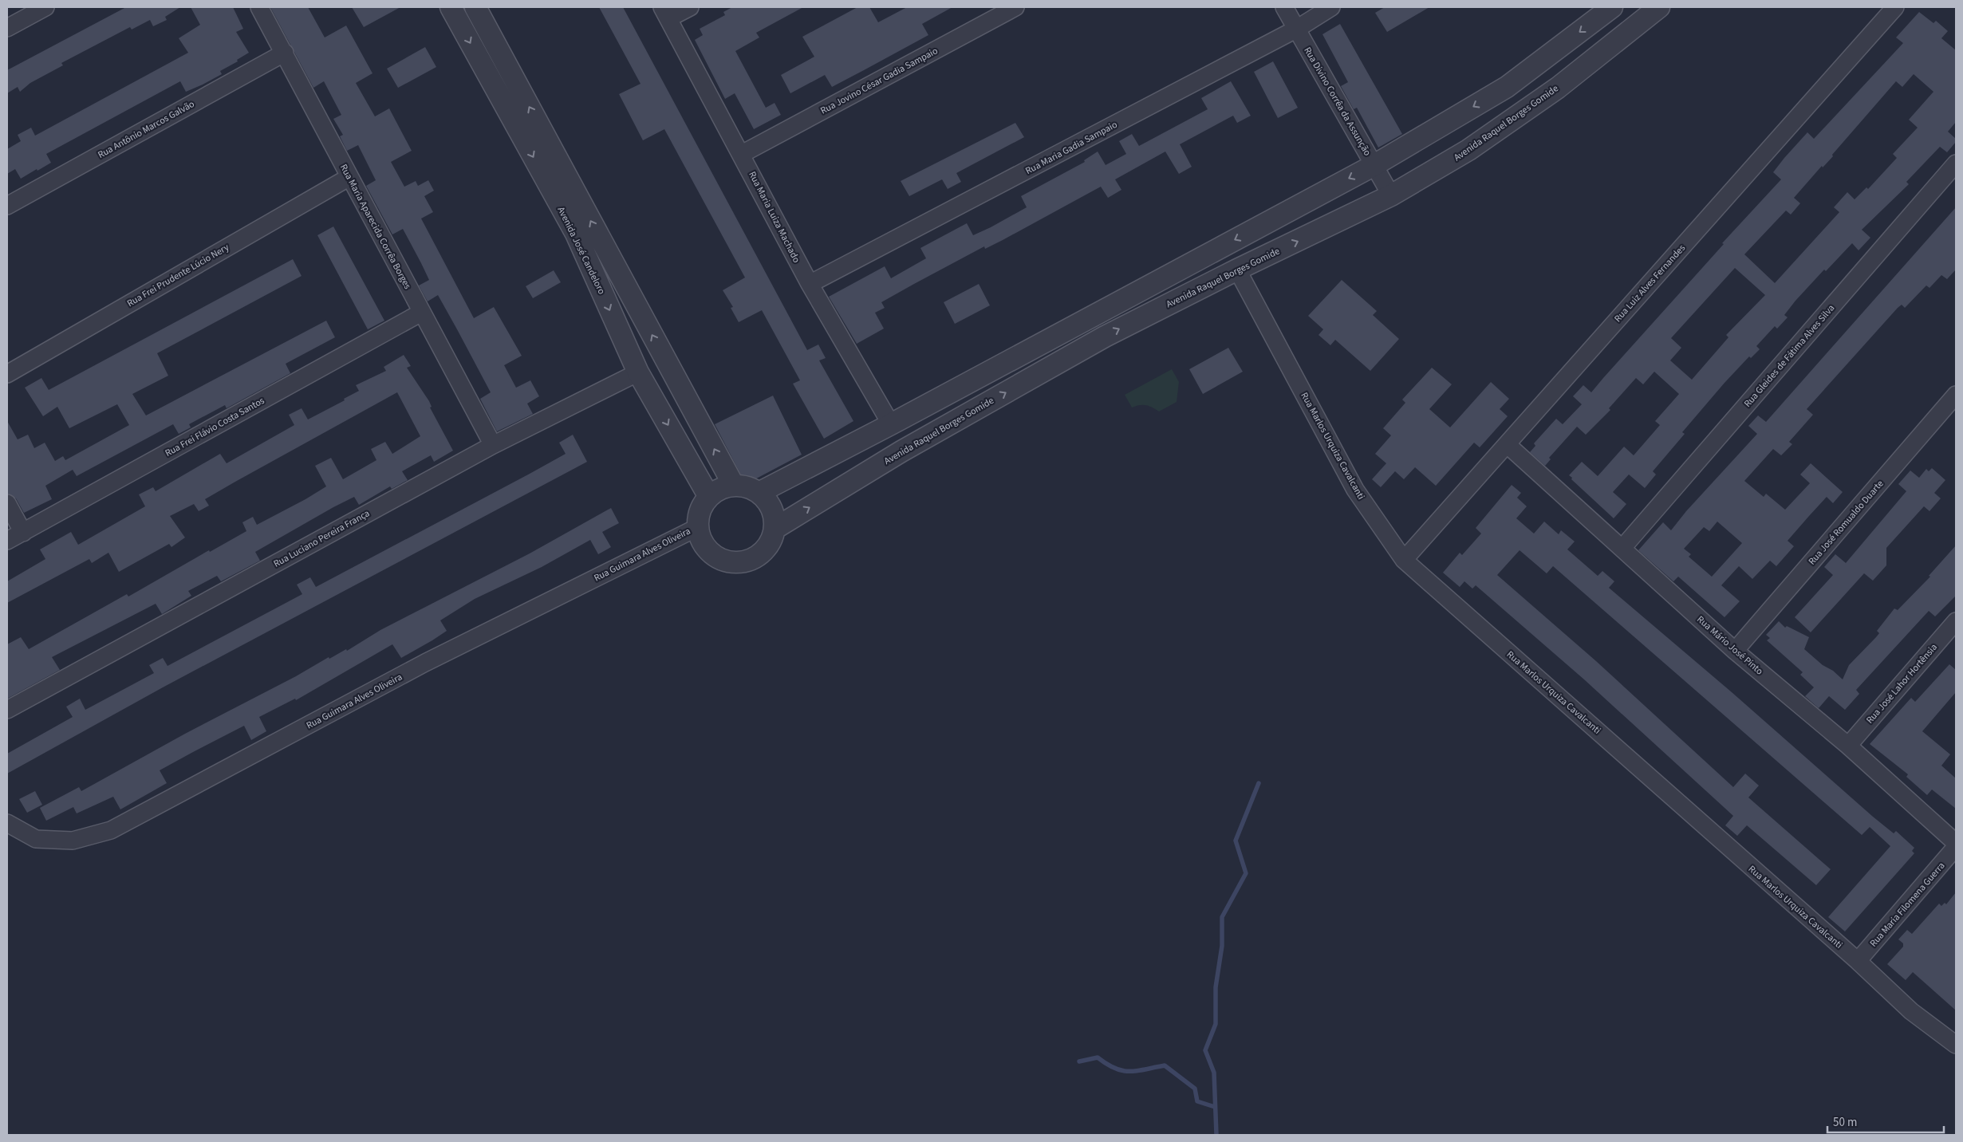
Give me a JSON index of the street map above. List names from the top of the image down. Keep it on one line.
{"streets":{"street":["Rua Jovino César Gadia Sampaio","Rua Divino Corrêa da Assunção","Avenida Raquel Borges Gomide","Rua Antônio Marcos Galvão","Rua Maria Gadia Sampaio","Rua Maria Luiza Machado","Rua Maria Aparecida Corrêa Borges","Avenida José Candeloro","Rua Frei Prudente Lúcio Nery","Rua Luiz Alves Fernandes","Rua Gleides de Fátima Alves Silva","Rua Frei Flávio Costa Santos","Rua Marlos Urquiza Cavalcanti","Rua José Romualdo Duarte","Rua Luciano Pereira França","Rua Guimara Alves Oliveira","Rua Mário José Pinto","Rua José Lahor Hortênsia","Rua Maria Filomena Guerra"]},"crossings":[["Rua Jovino César Gadia Sampaio","Rua Maria Luiza Machado"],["Rua Divino Corrêa da Assunção","Avenida Raquel Borges Gomide"],["Rua Divino Corrêa da Assunção","Rua Maria Gadia Sampaio"],["Avenida Raquel Borges Gomide","Avenida José Candeloro"],["Avenida Raquel Borges Gomide","Rua Marlos Urquiza Cavalcanti"],["Avenida Raquel Borges Gomide","Rua Guimara Alves Oliveira"],["Rua Antônio Marcos Galvão","Rua Maria Aparecida Corrêa Borges"],["Rua Maria Gadia Sampaio","Rua Maria Luiza Machado"],["Rua Maria Aparecida Corrêa Borges","Rua Frei Prudente Lúcio Nery"],["Rua Maria Aparecida Corrêa Borges","Rua Frei Flávio Costa Santos"],["Rua Maria Aparecida Corrêa Borges","Rua Luciano Pereira França"],["Avenida José Candeloro","Rua Luciano Pereira França"],["Avenida José Candeloro","Rua Guimara Alves Oliveira"],["Rua Luiz Alves Fernandes","Rua Marlos Urquiza Cavalcanti"],["Rua Luiz Alves Fernandes","Rua Mário José Pinto"],["Rua Gleides de Fátima Alves Silva","Rua Mário José Pinto"],["Rua Marlos Urquiza Cavalcanti","Rua Maria Filomena Guerra"],["Rua José Romualdo Duarte","Rua Mário José Pinto"],["Rua Mário José Pinto","Rua José Lahor Hortênsia"]],"scale_bar":"50 m"}
